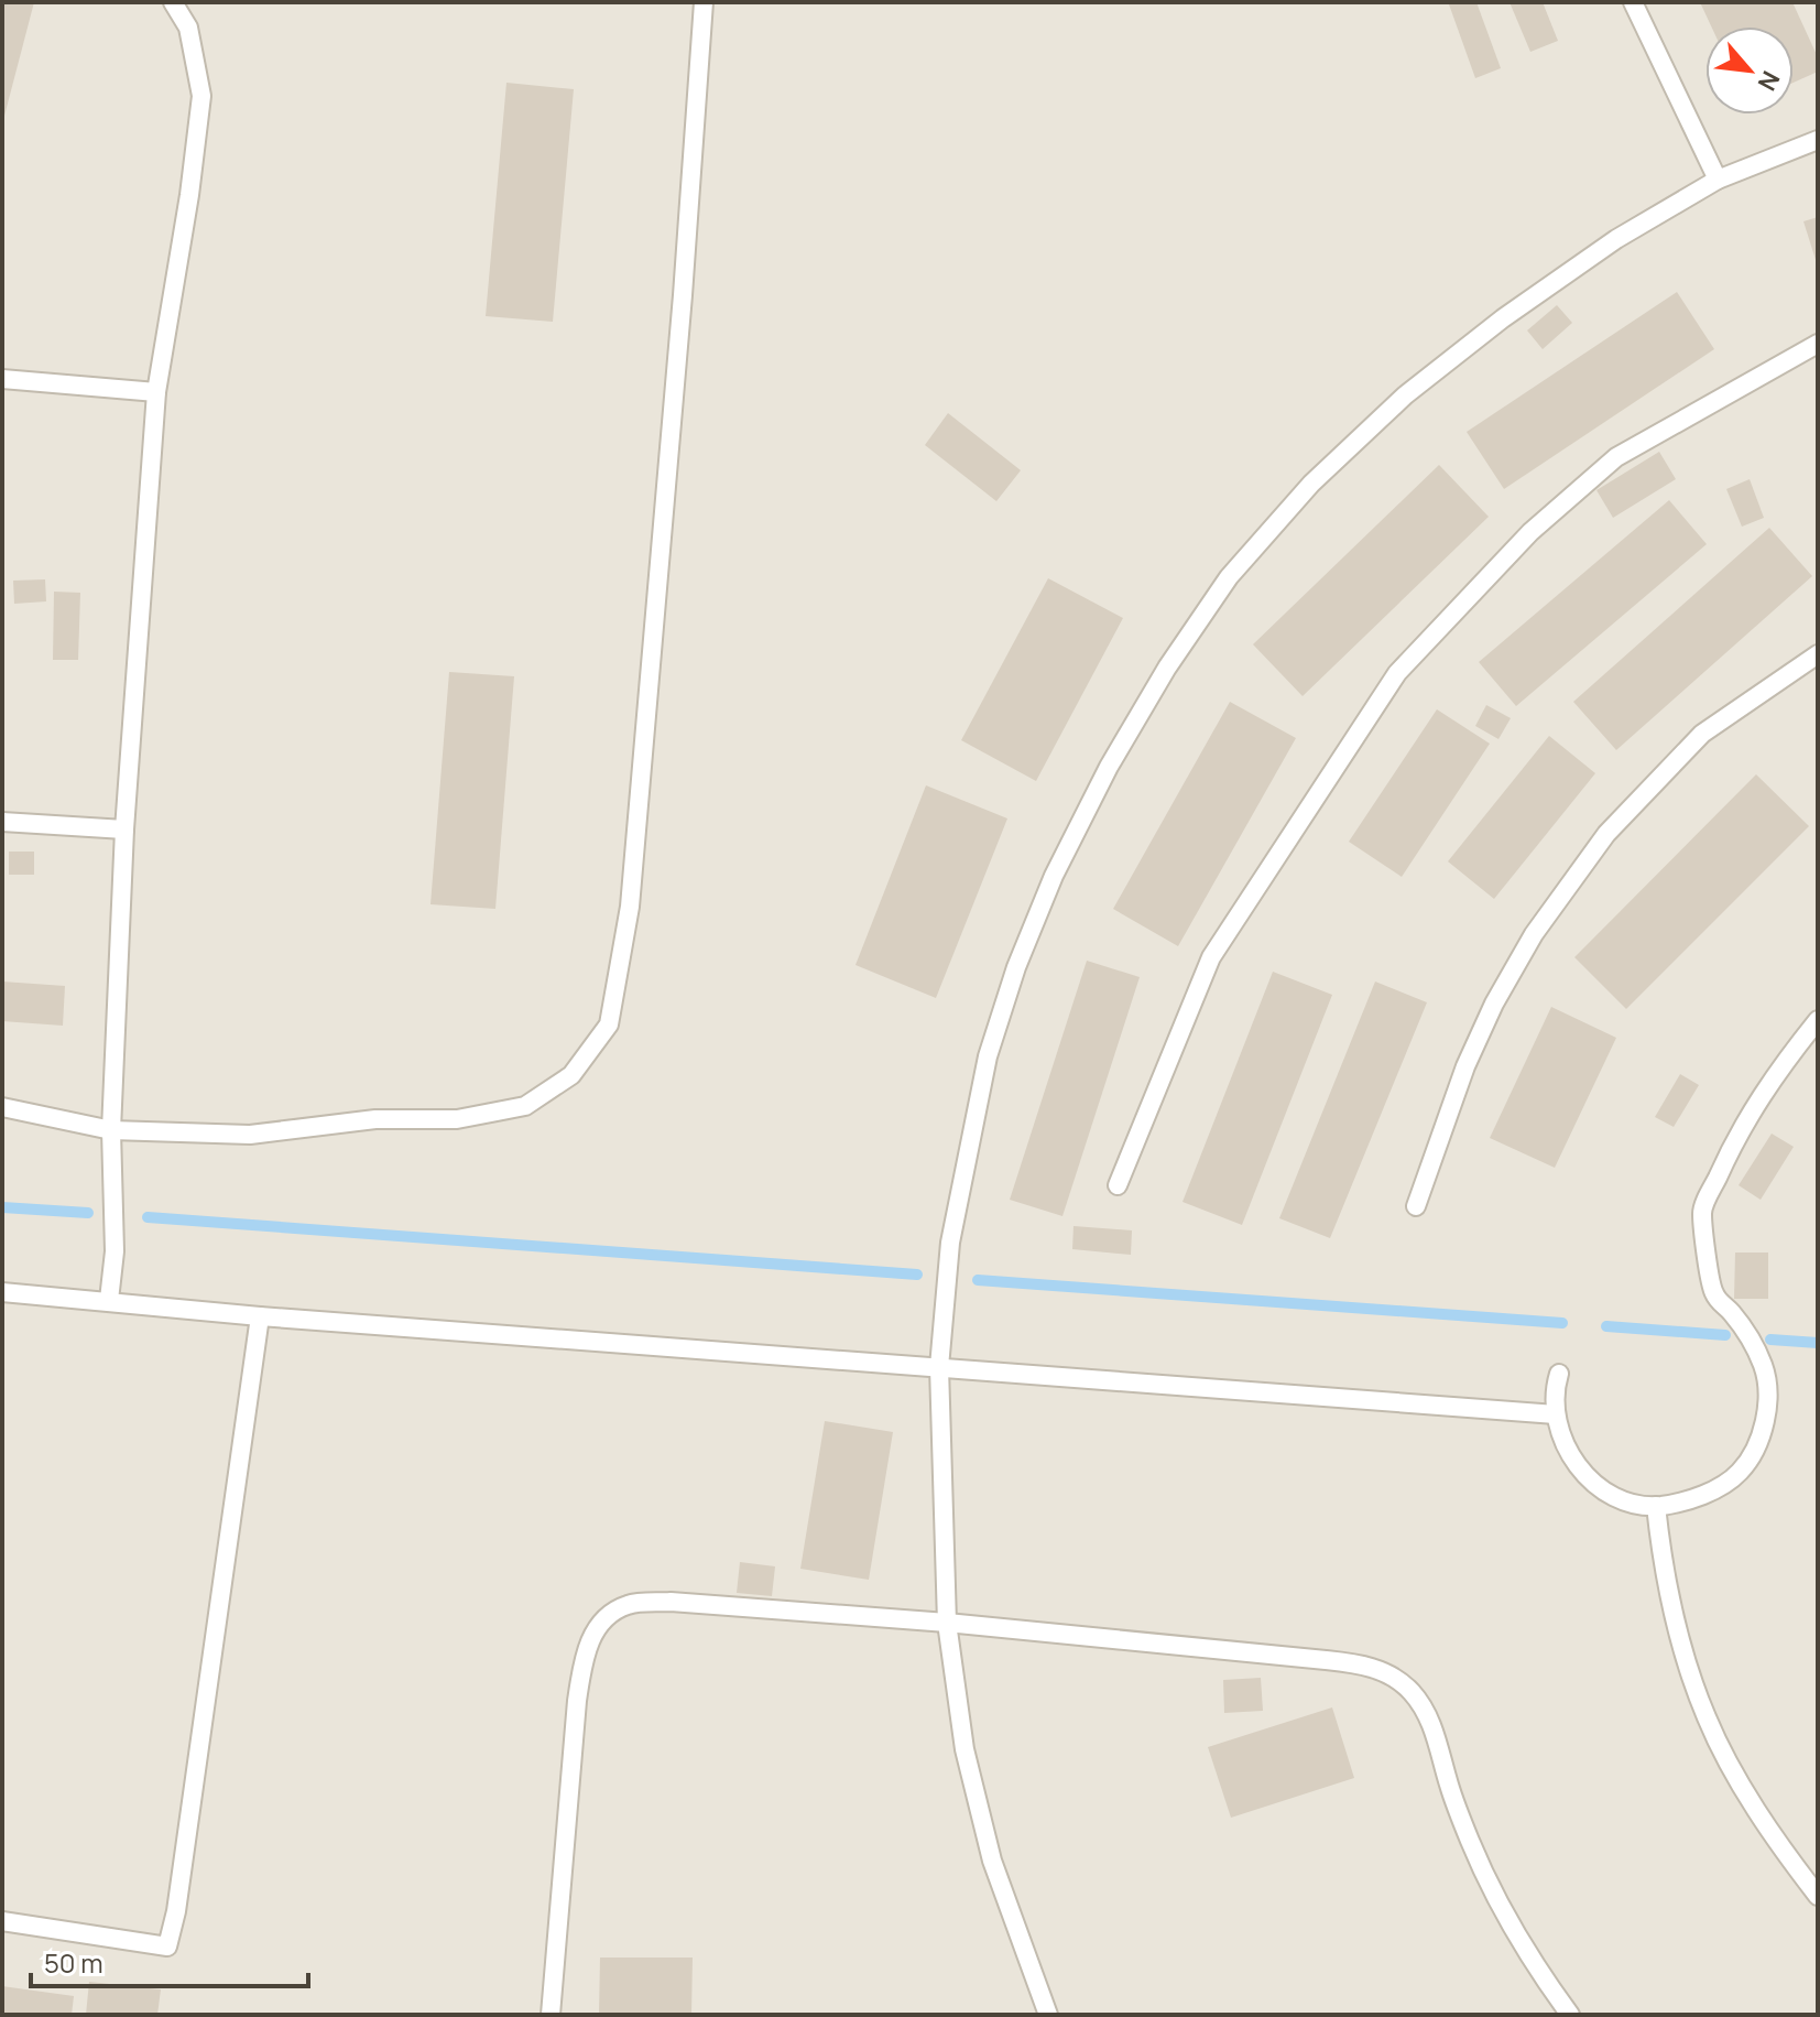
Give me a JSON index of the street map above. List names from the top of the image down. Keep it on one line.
{"scale_bar":"50 m","north":"bottom right"}
